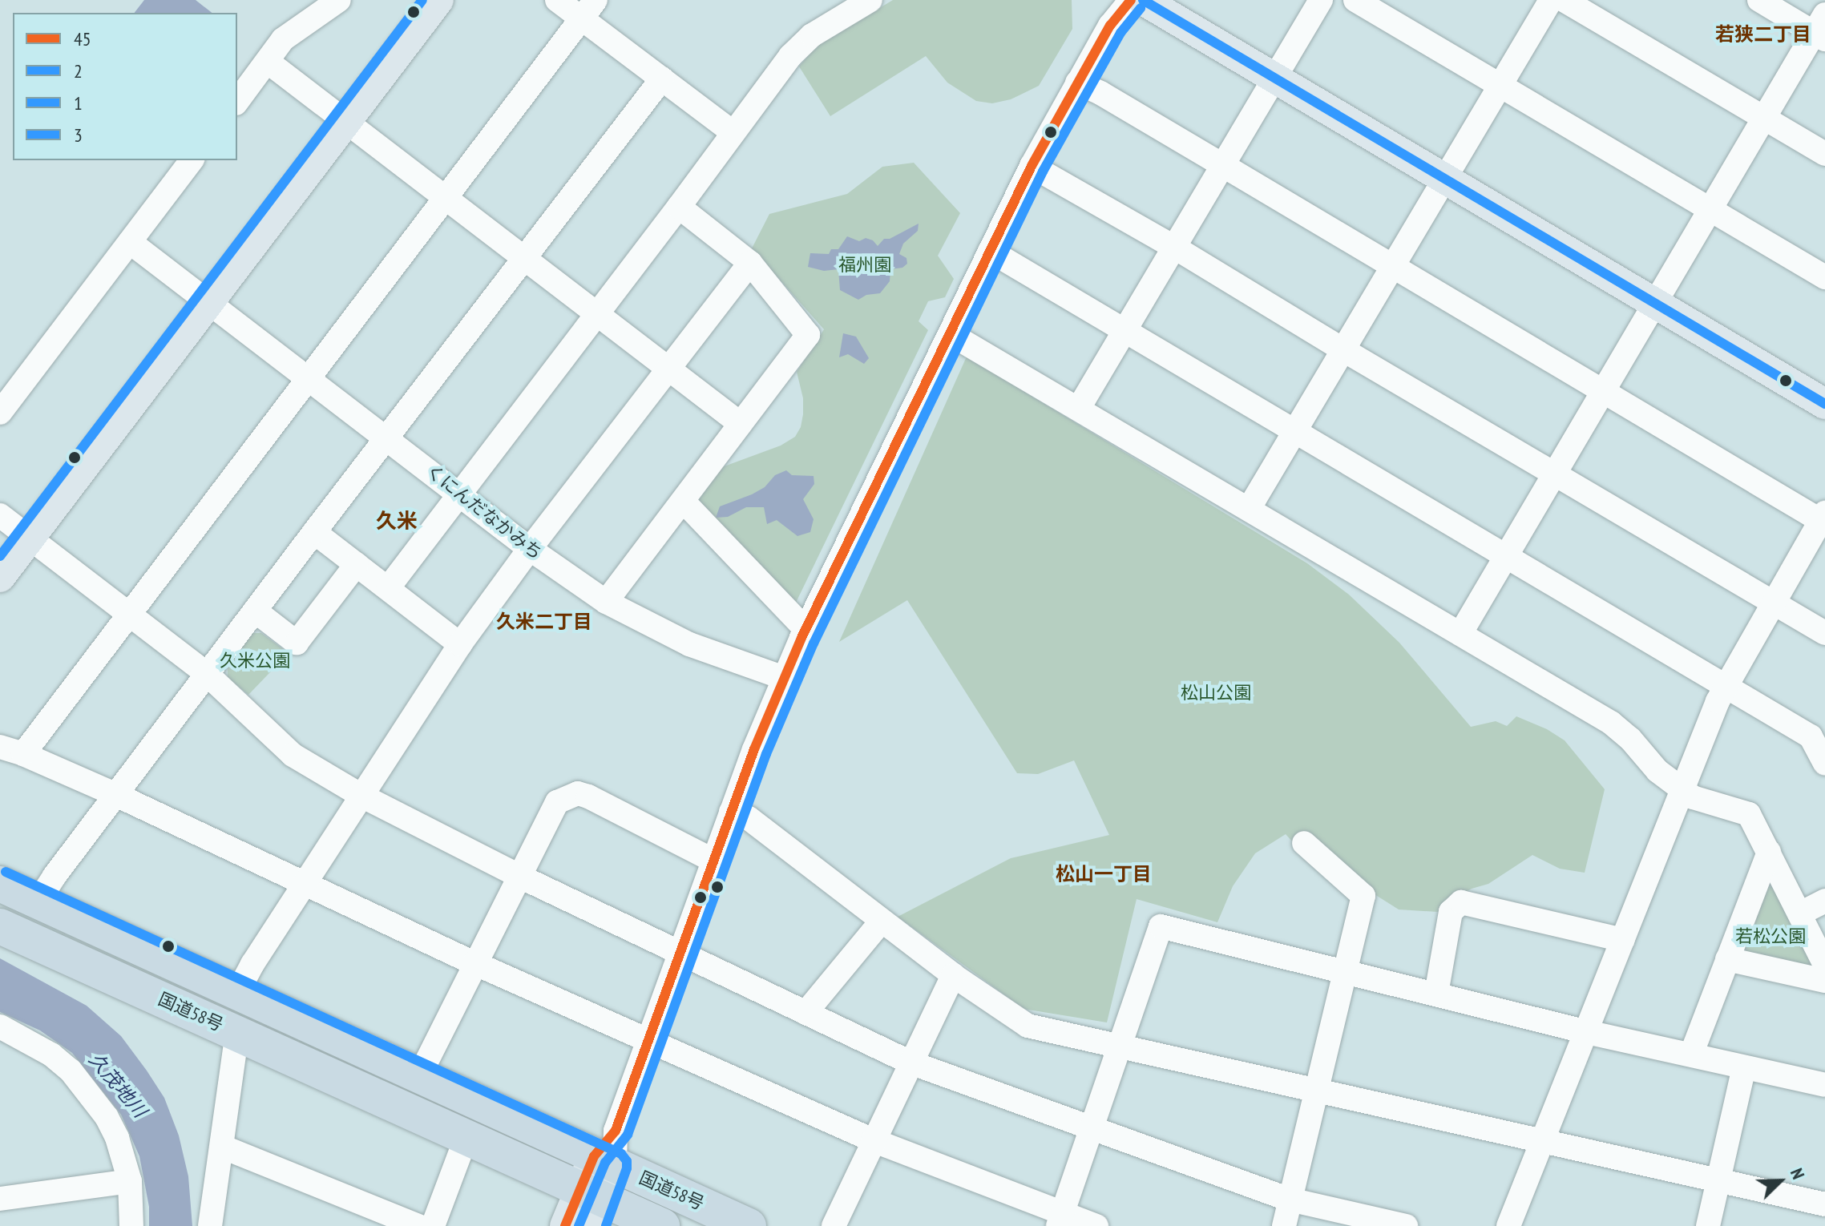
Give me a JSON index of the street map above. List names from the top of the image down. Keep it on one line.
{"streets":{"highway":["国道58号"],"street":["くにんだなかみち"]},"districts":["若狭二丁目","久米","久米二丁目","松山一丁目"],"water":["久茂地川"],"parks":["福州園","久米公園","松山公園","若松公園"],"lines":["transit line 45","transit line 1","transit line 3","transit line 2"],"legend":["45","2","1","3"],"north":"top right"}
